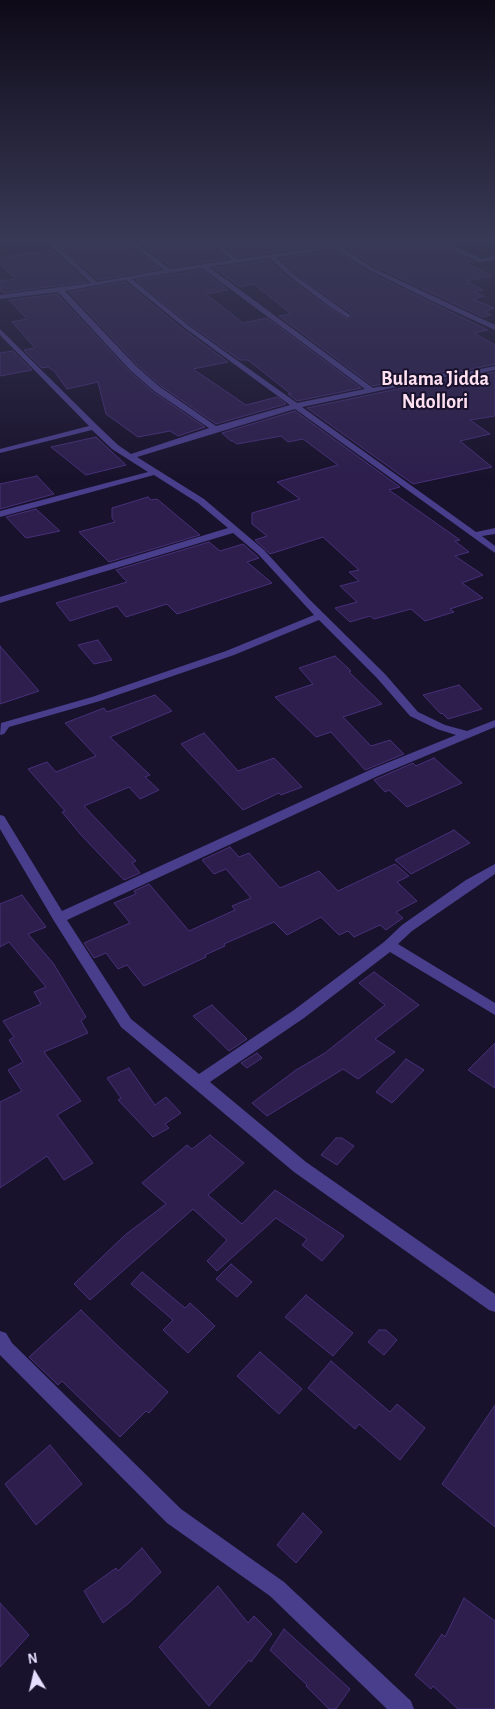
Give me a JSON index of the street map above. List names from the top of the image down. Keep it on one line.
{"districts":["Bulama Jidda Ndollori"],"north":"top"}
